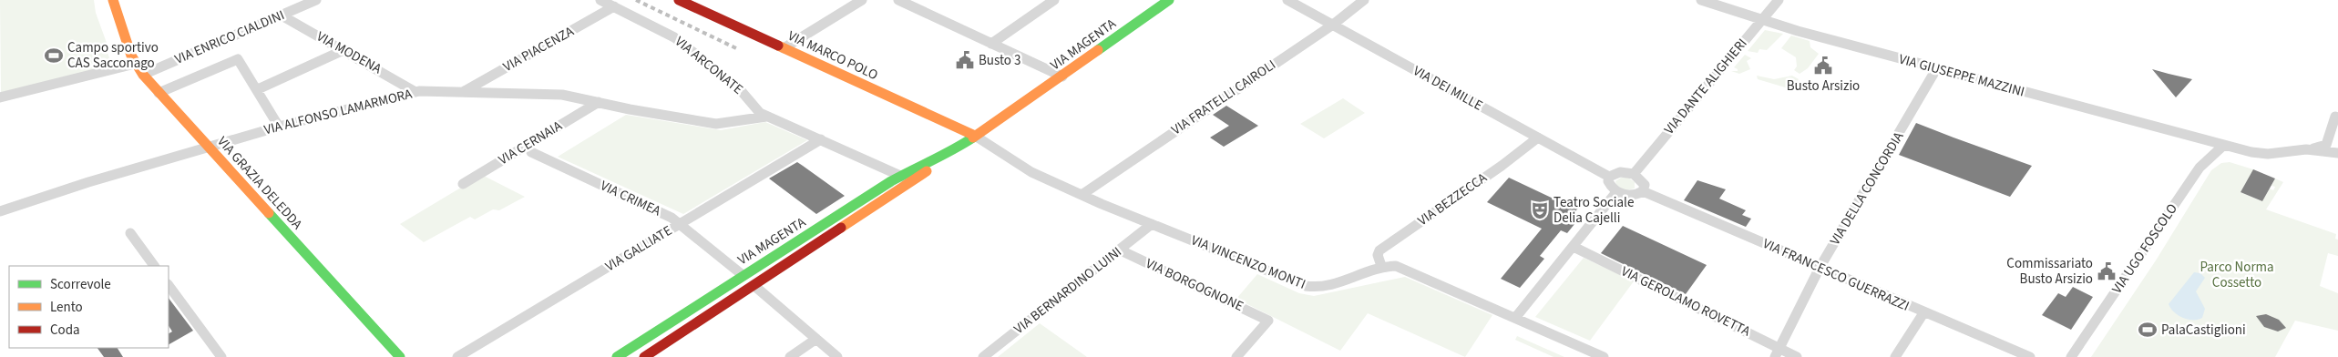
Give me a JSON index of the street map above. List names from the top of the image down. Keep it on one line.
{"streets":{"street":["VIA ENRICO CIALDINI","VIA MAGENTA","VIA PIACENZA","VIA MODENA","VIA MARCO POLO","VIA ARCONATE","VIA GIUSEPPE MAZZINI","VIA DANTE ALIGHIERI","VIA DEI MILLE","VIA FRATELLI CAIROLI","VIA ALFONSO LAMARMORA","VIA CERNAIA","VIA GRAZIA DELEDDA","VIA DELLA CONCORDIA","VIA CRIMEA","VIA BEZZECCA","VIA GALLIATE","VIA UGO FOSCOLO","VIA VINCENZO MONTI","VIA FRANCESCO GUERRAZZI","VIA BORGOGNONE","VIA BERNARDINO LUINI","VIA GEROLAMO ROVETTA"]},"crossings":[["VIA ENRICO CIALDINI","VIA MODENA"],["VIA ENRICO CIALDINI","VIA GRAZIA DELEDDA"],["VIA MAGENTA","VIA MARCO POLO"],["VIA MAGENTA","VIA ARCONATE"],["VIA MAGENTA","VIA CRIMEA"],["VIA MAGENTA","VIA VINCENZO MONTI"],["VIA PIACENZA","VIA ARCONATE"],["VIA PIACENZA","VIA ALFONSO LAMARMORA"],["VIA MODENA","VIA ALFONSO LAMARMORA"],["VIA MARCO POLO","VIA VINCENZO MONTI"],["VIA ARCONATE","VIA ALFONSO LAMARMORA"],["VIA ARCONATE","VIA GALLIATE"],["VIA GIUSEPPE MAZZINI","VIA DANTE ALIGHIERI"],["VIA GIUSEPPE MAZZINI","VIA DELLA CONCORDIA"],["VIA GIUSEPPE MAZZINI","VIA UGO FOSCOLO"],["VIA DANTE ALIGHIERI","VIA DEI MILLE"],["VIA DANTE ALIGHIERI","VIA FRANCESCO GUERRAZZI"],["VIA DEI MILLE","VIA FRATELLI CAIROLI"],["VIA DEI MILLE","VIA BEZZECCA"],["VIA DEI MILLE","VIA FRANCESCO GUERRAZZI"],["VIA FRATELLI CAIROLI","VIA VINCENZO MONTI"],["VIA ALFONSO LAMARMORA","VIA CERNAIA"],["VIA ALFONSO LAMARMORA","VIA GRAZIA DELEDDA"],["VIA DELLA CONCORDIA","VIA FRANCESCO GUERRAZZI"],["VIA DELLA CONCORDIA","VIA GEROLAMO ROVETTA"],["VIA CRIMEA","VIA GALLIATE"],["VIA BEZZECCA","VIA VINCENZO MONTI"],["VIA VINCENZO MONTI","VIA BERNARDINO LUINI"],["VIA BORGOGNONE","VIA BERNARDINO LUINI"]],"parks":["Parco Norma Cossetto"],"places":{"sports":["Campo sportivo CAS Sacconago","PalaCastiglioni"],"public building":["Busto 3","Busto Arsizio","Commissariato Busto Arsizio"],"theatre":["Teatro Sociale Delia Cajelli"]},"legend":["Scorrevole","Lento","Coda"]}
